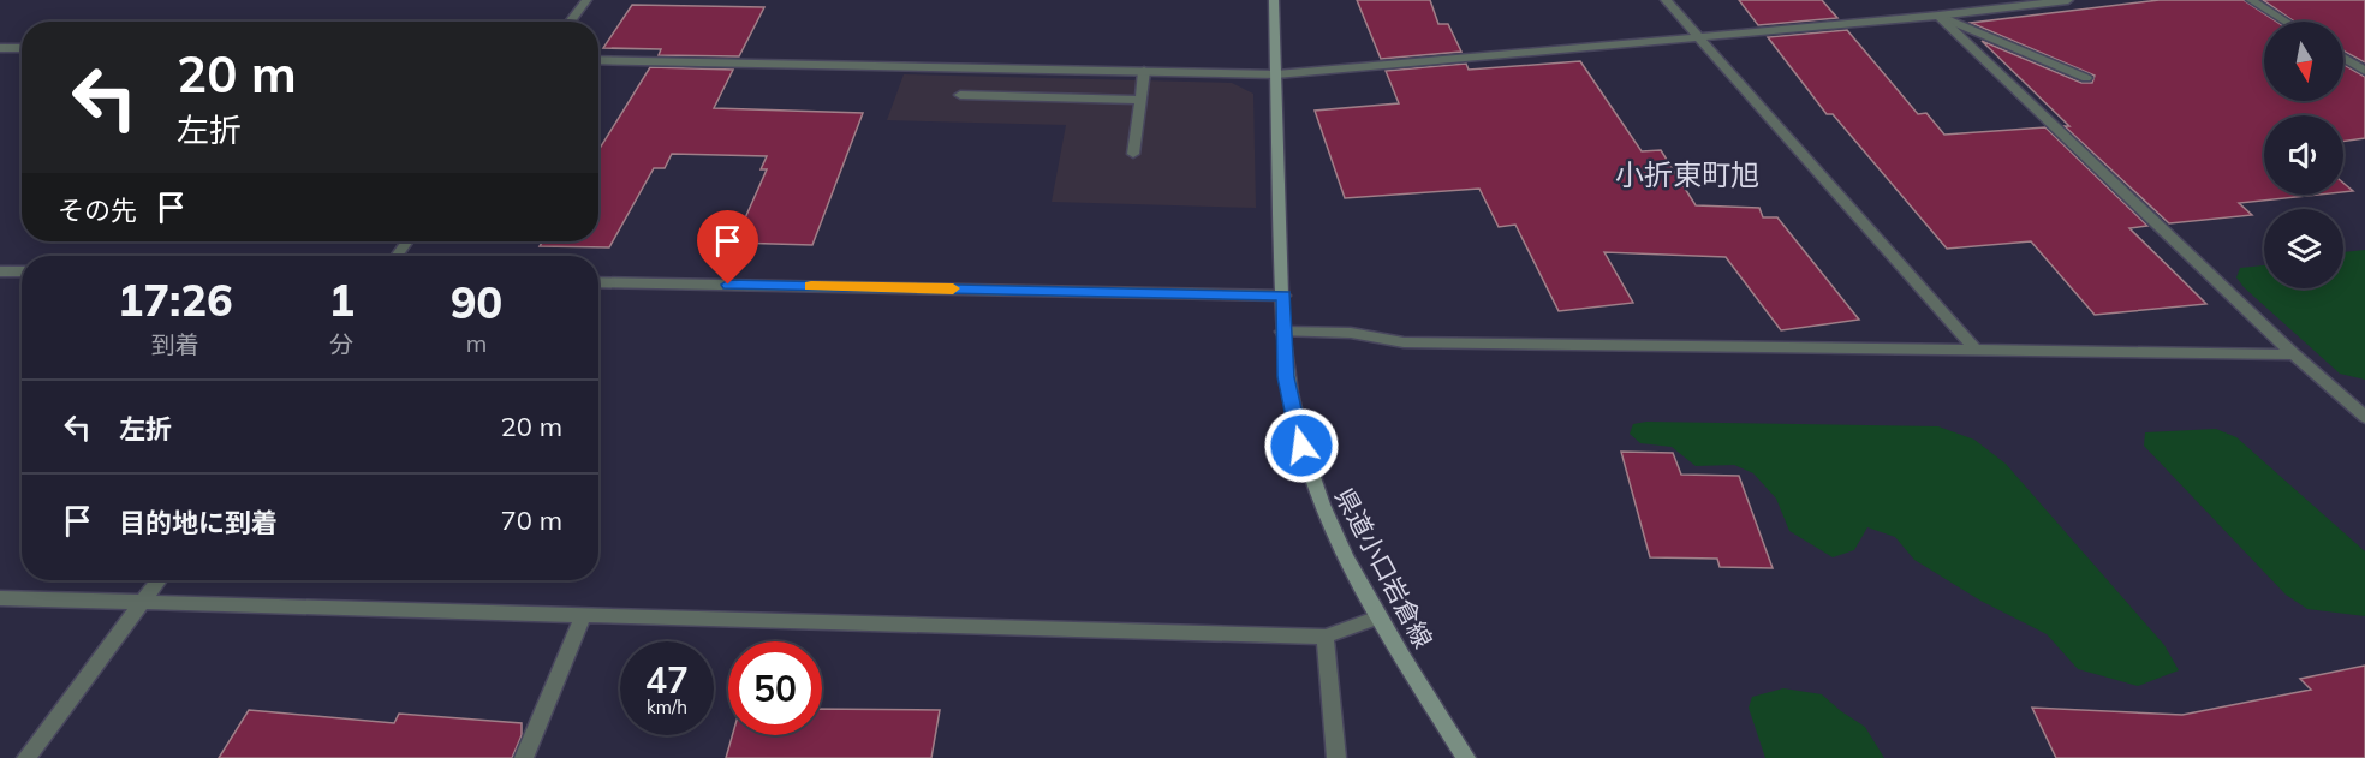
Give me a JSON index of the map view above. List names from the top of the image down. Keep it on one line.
{"streets":{"main road":["県道小口岩倉線"]},"districts":["小折東町旭"],"north":"bottom","page":{"turn":["20 m","左折"],"then":"その先","eta":["17:26","到着","1","分","90","m"],"list":[{"name":"左折","value":"20 m"},{"name":"目的地に到着","value":"70 m"}],"speed":"47 km/h","limit":"50"}}
